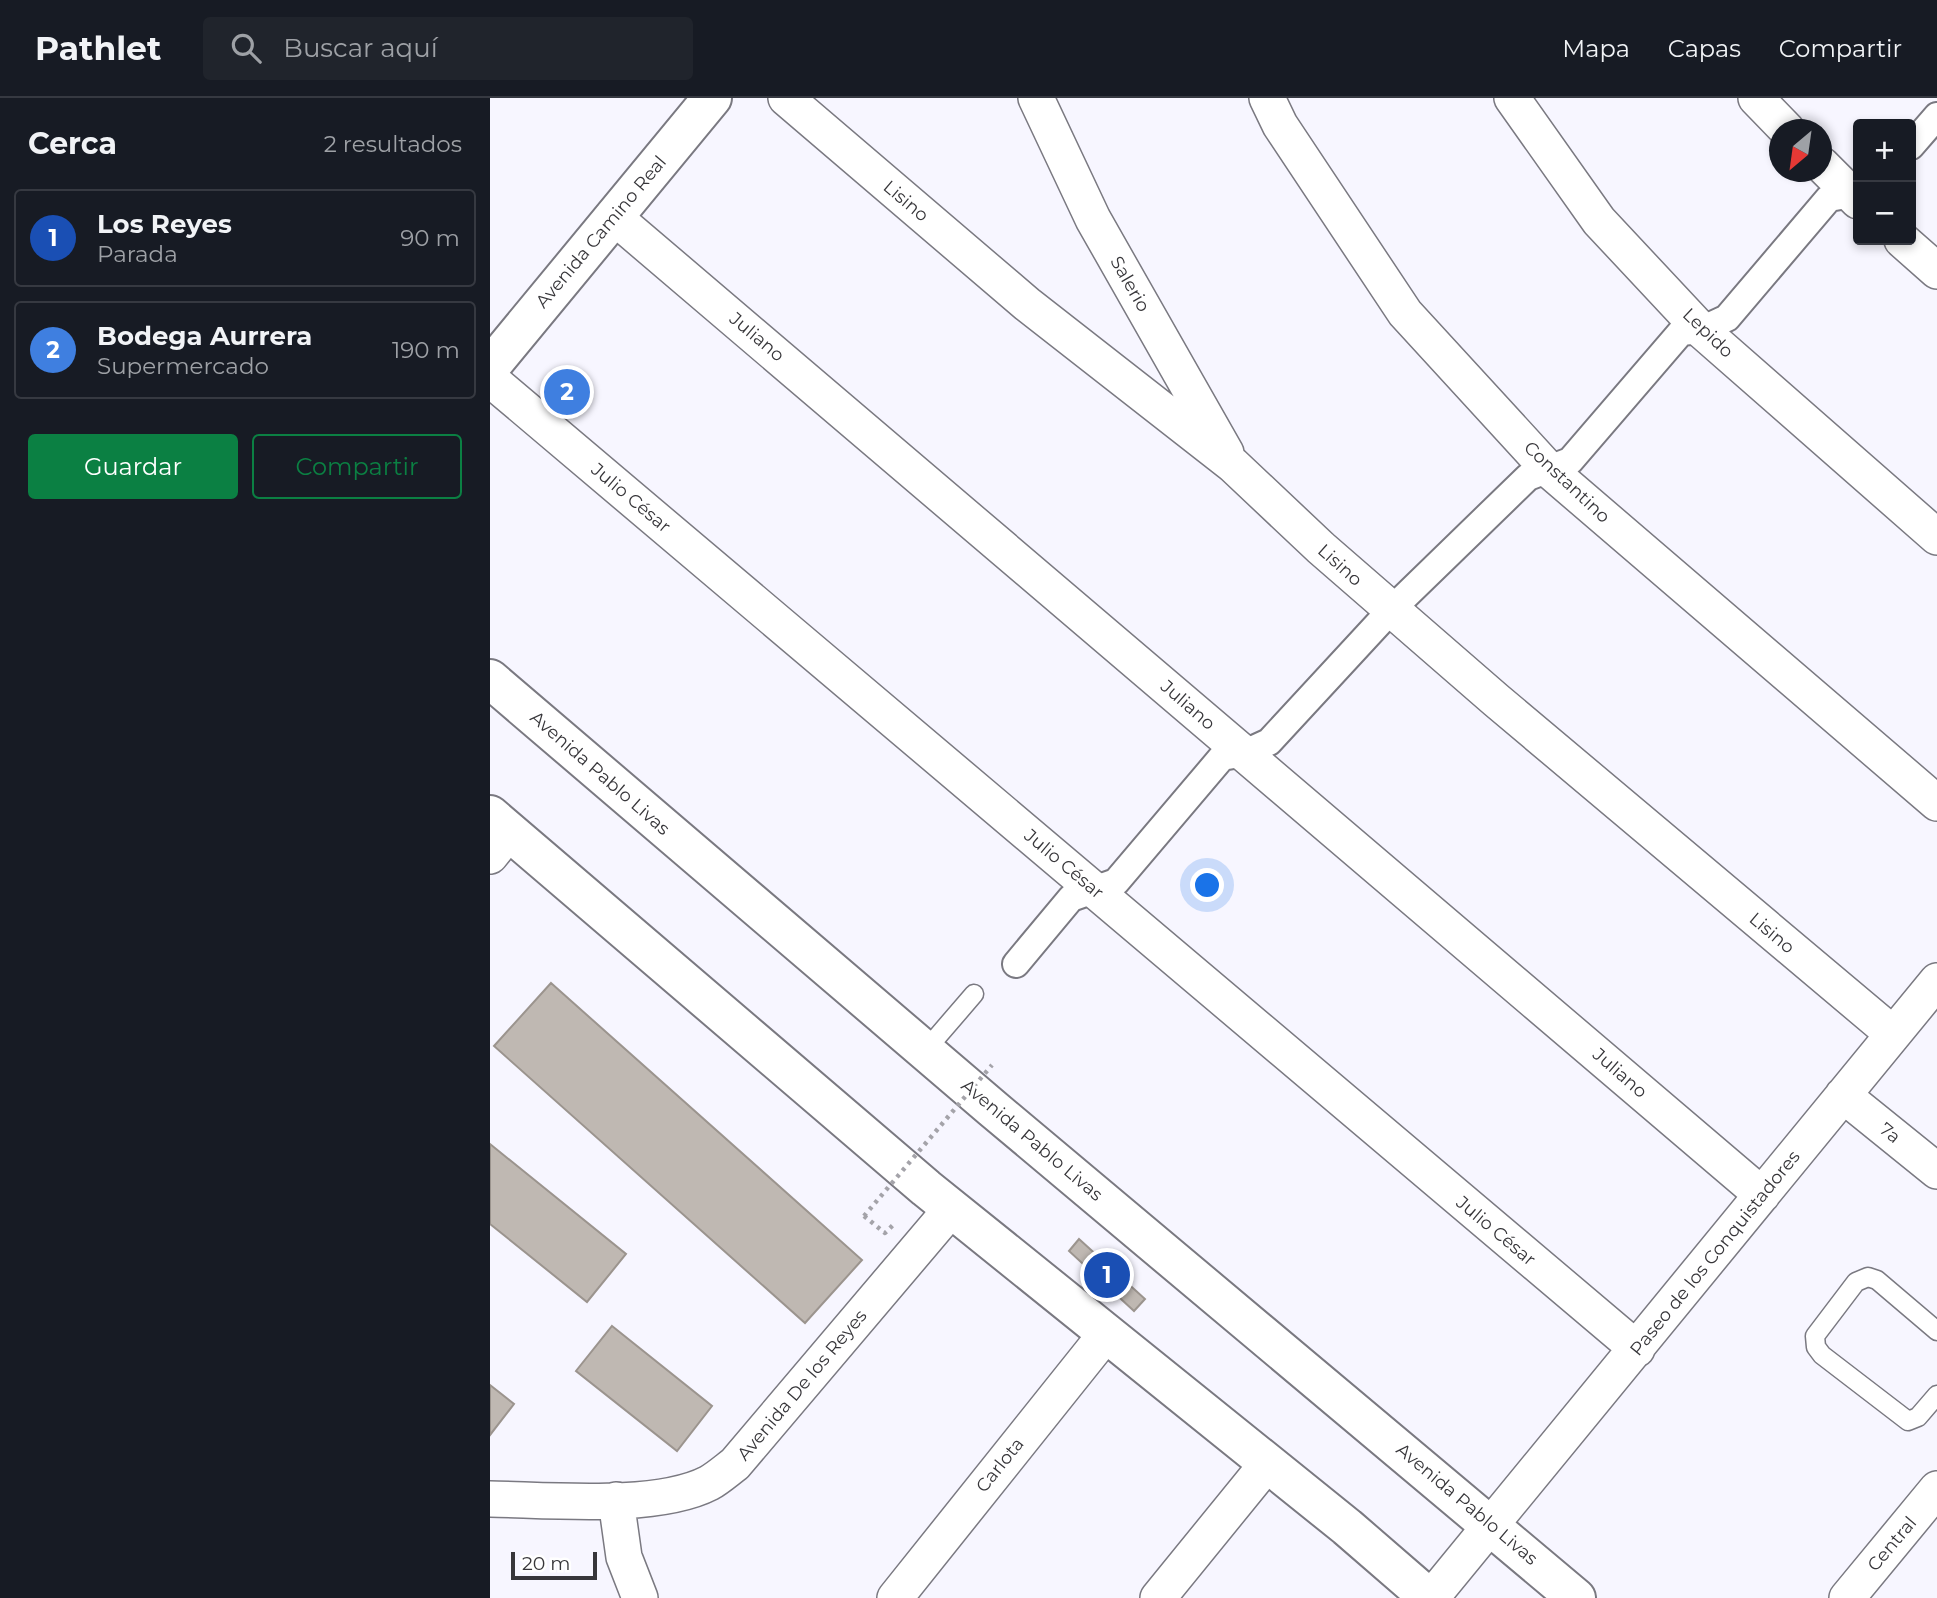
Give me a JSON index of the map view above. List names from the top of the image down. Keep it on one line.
{"streets":{"main road":["Avenida Camino Real","Avenida Pablo Livas"],"street":["Lisino","Salerio","Lepido","Juliano","Constantino","Julio César","7a","Paseo de los Conquistadores","Avenida De los Reyes","Carlota","Central"]},"crossings":[["Lisino","Salerio"],["Lisino","Paseo de los Conquistadores"],["Avenida Camino Real","Juliano"],["Juliano","Paseo de los Conquistadores"],["Julio César","Paseo de los Conquistadores"],["Avenida Pablo Livas","Paseo de los Conquistadores"],["7a","Paseo de los Conquistadores"]],"scale_bar":"20 m","north":"bottom left","page":{"header":"Pathlet","search":"Buscar aquí","nav":["Mapa","Capas","Compartir"],"heading":["Cerca","2 resultados"],"map_buttons":["+","−"],"list":[{"mark":"1","name":"Los Reyes","note":"Parada","value":"90 m"},{"mark":"2","name":"Bodega Aurrera","note":"Supermercado","value":"190 m"}],"pins":["2","1"],"buttons":["Guardar","Compartir"],"scale":"20 m"}}
